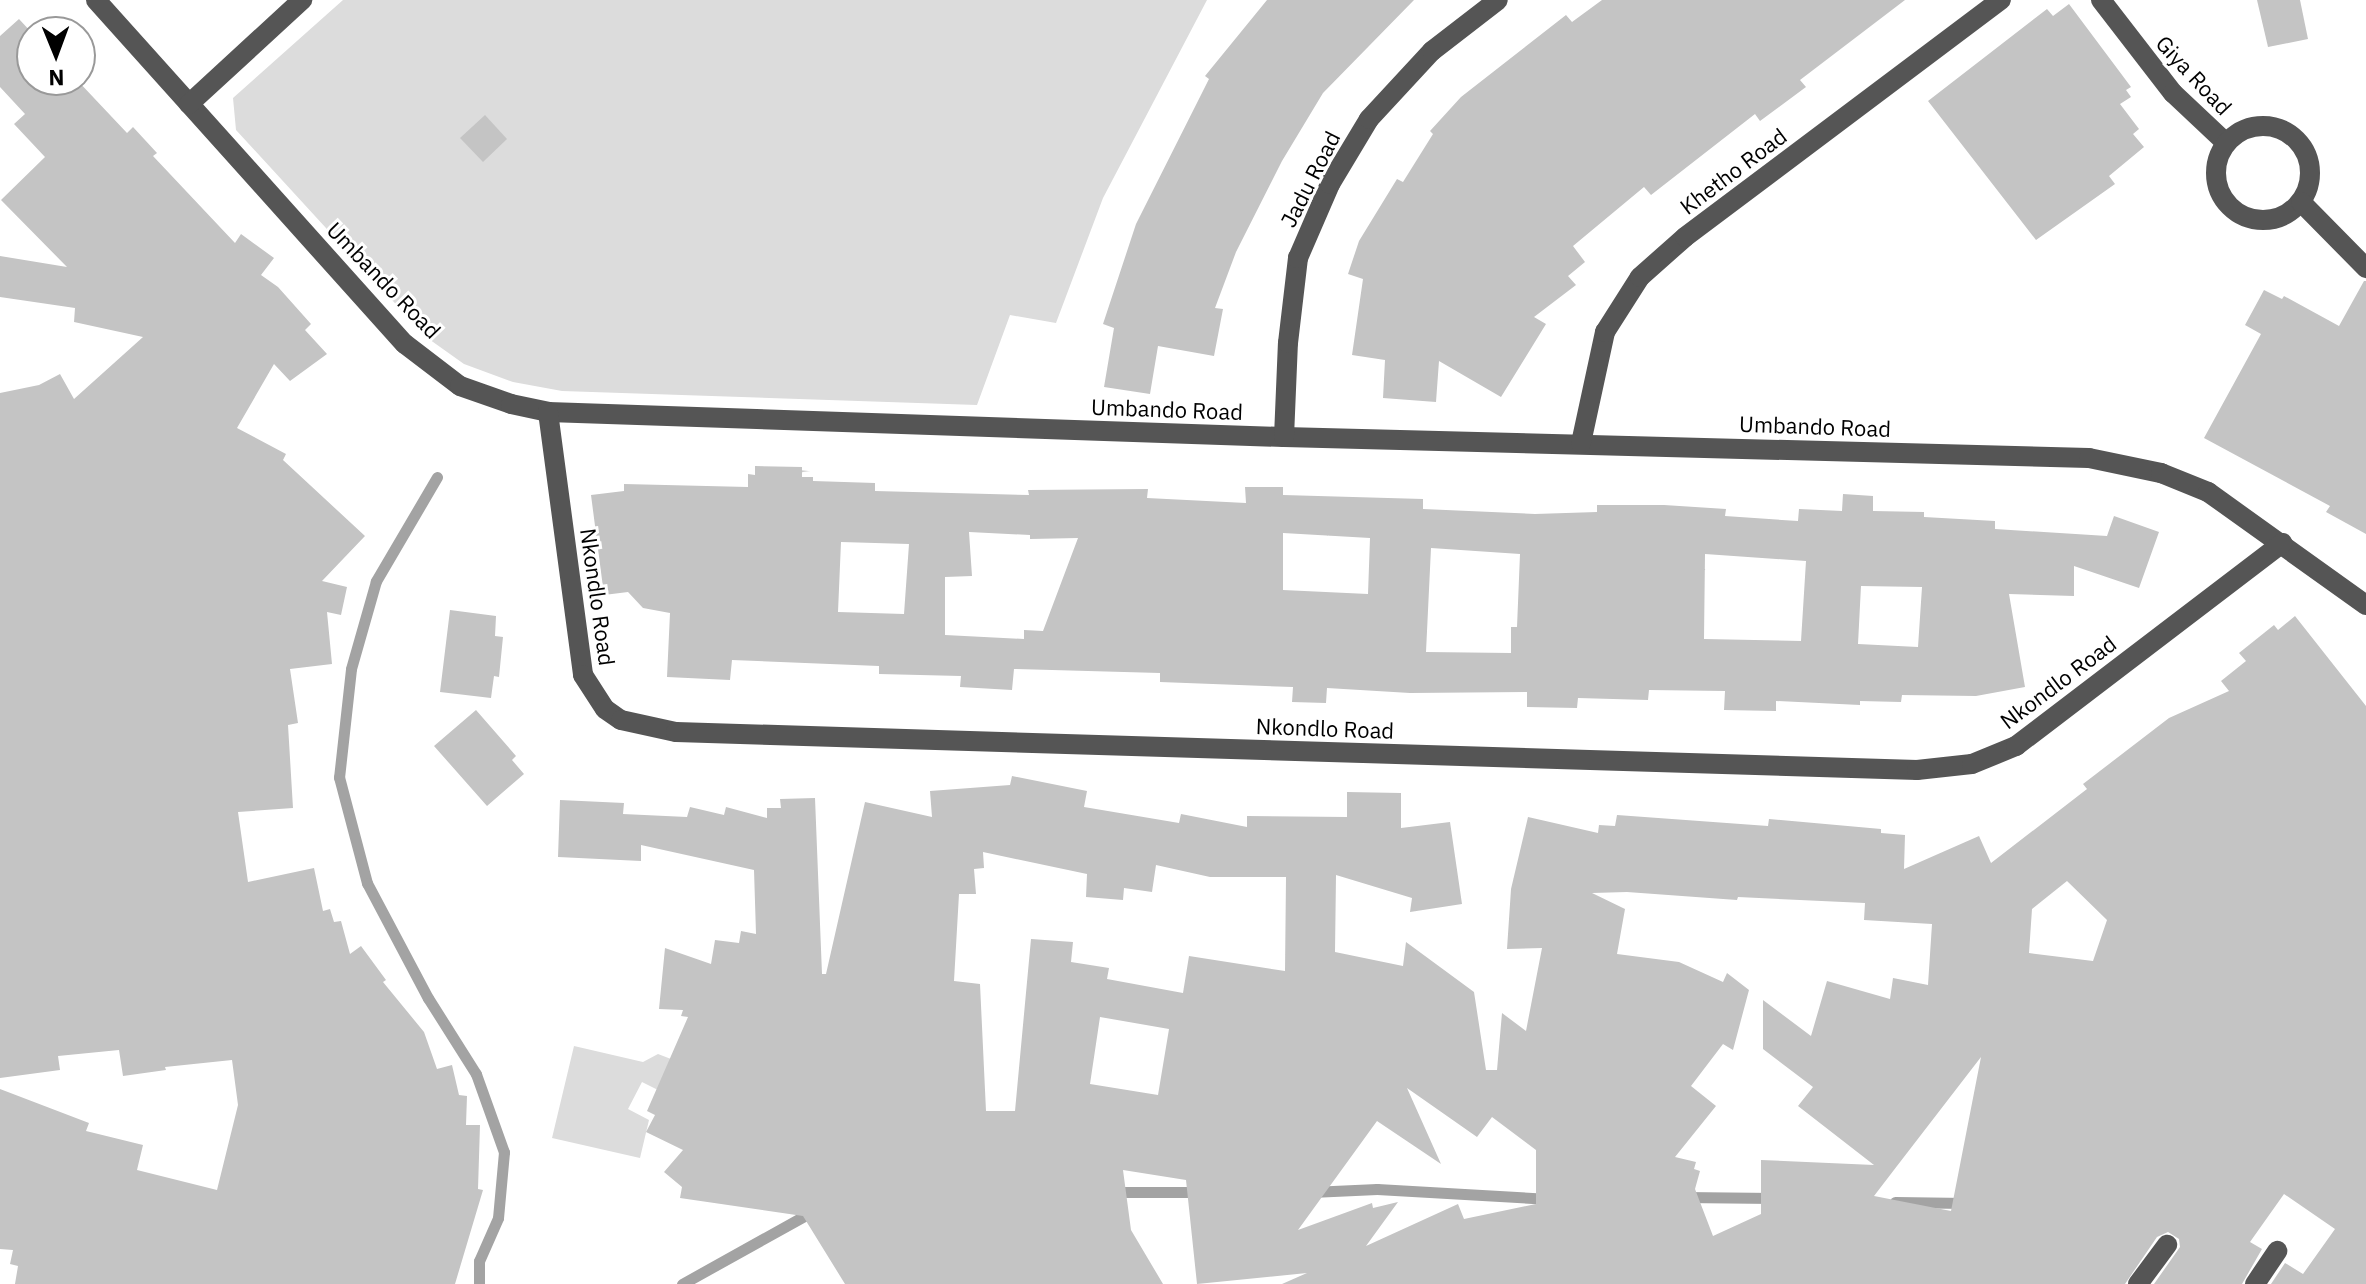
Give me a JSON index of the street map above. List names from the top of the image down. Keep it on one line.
{"streets":{"street":["Giya Road","Khetho Road","Jadu Road","Umbando Road","Nkondlo Road"]},"crossings":[["Khetho Road","Umbando Road"],["Jadu Road","Umbando Road"],["Umbando Road","Nkondlo Road"]],"north":"bottom"}
